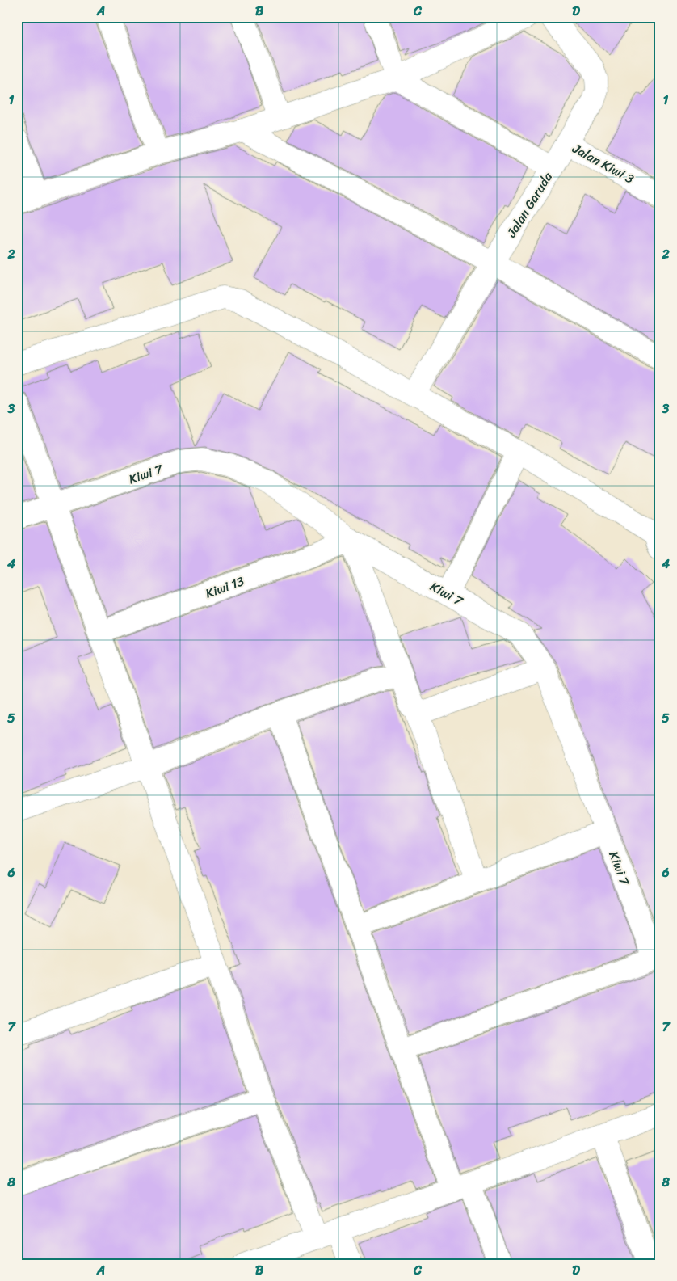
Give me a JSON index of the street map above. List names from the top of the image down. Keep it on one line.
{"streets":{"street":["Jalan Kiwi 3","Jalan Garuda","Kiwi 7","Kiwi 13"]},"crossings":[["Jalan Kiwi 3","Jalan Garuda"],["Kiwi 7","Kiwi 13"]],"grid":{"columns":["A","B","C","D"],"rows":["1","2","3","4","5","6","7","8"]}}
